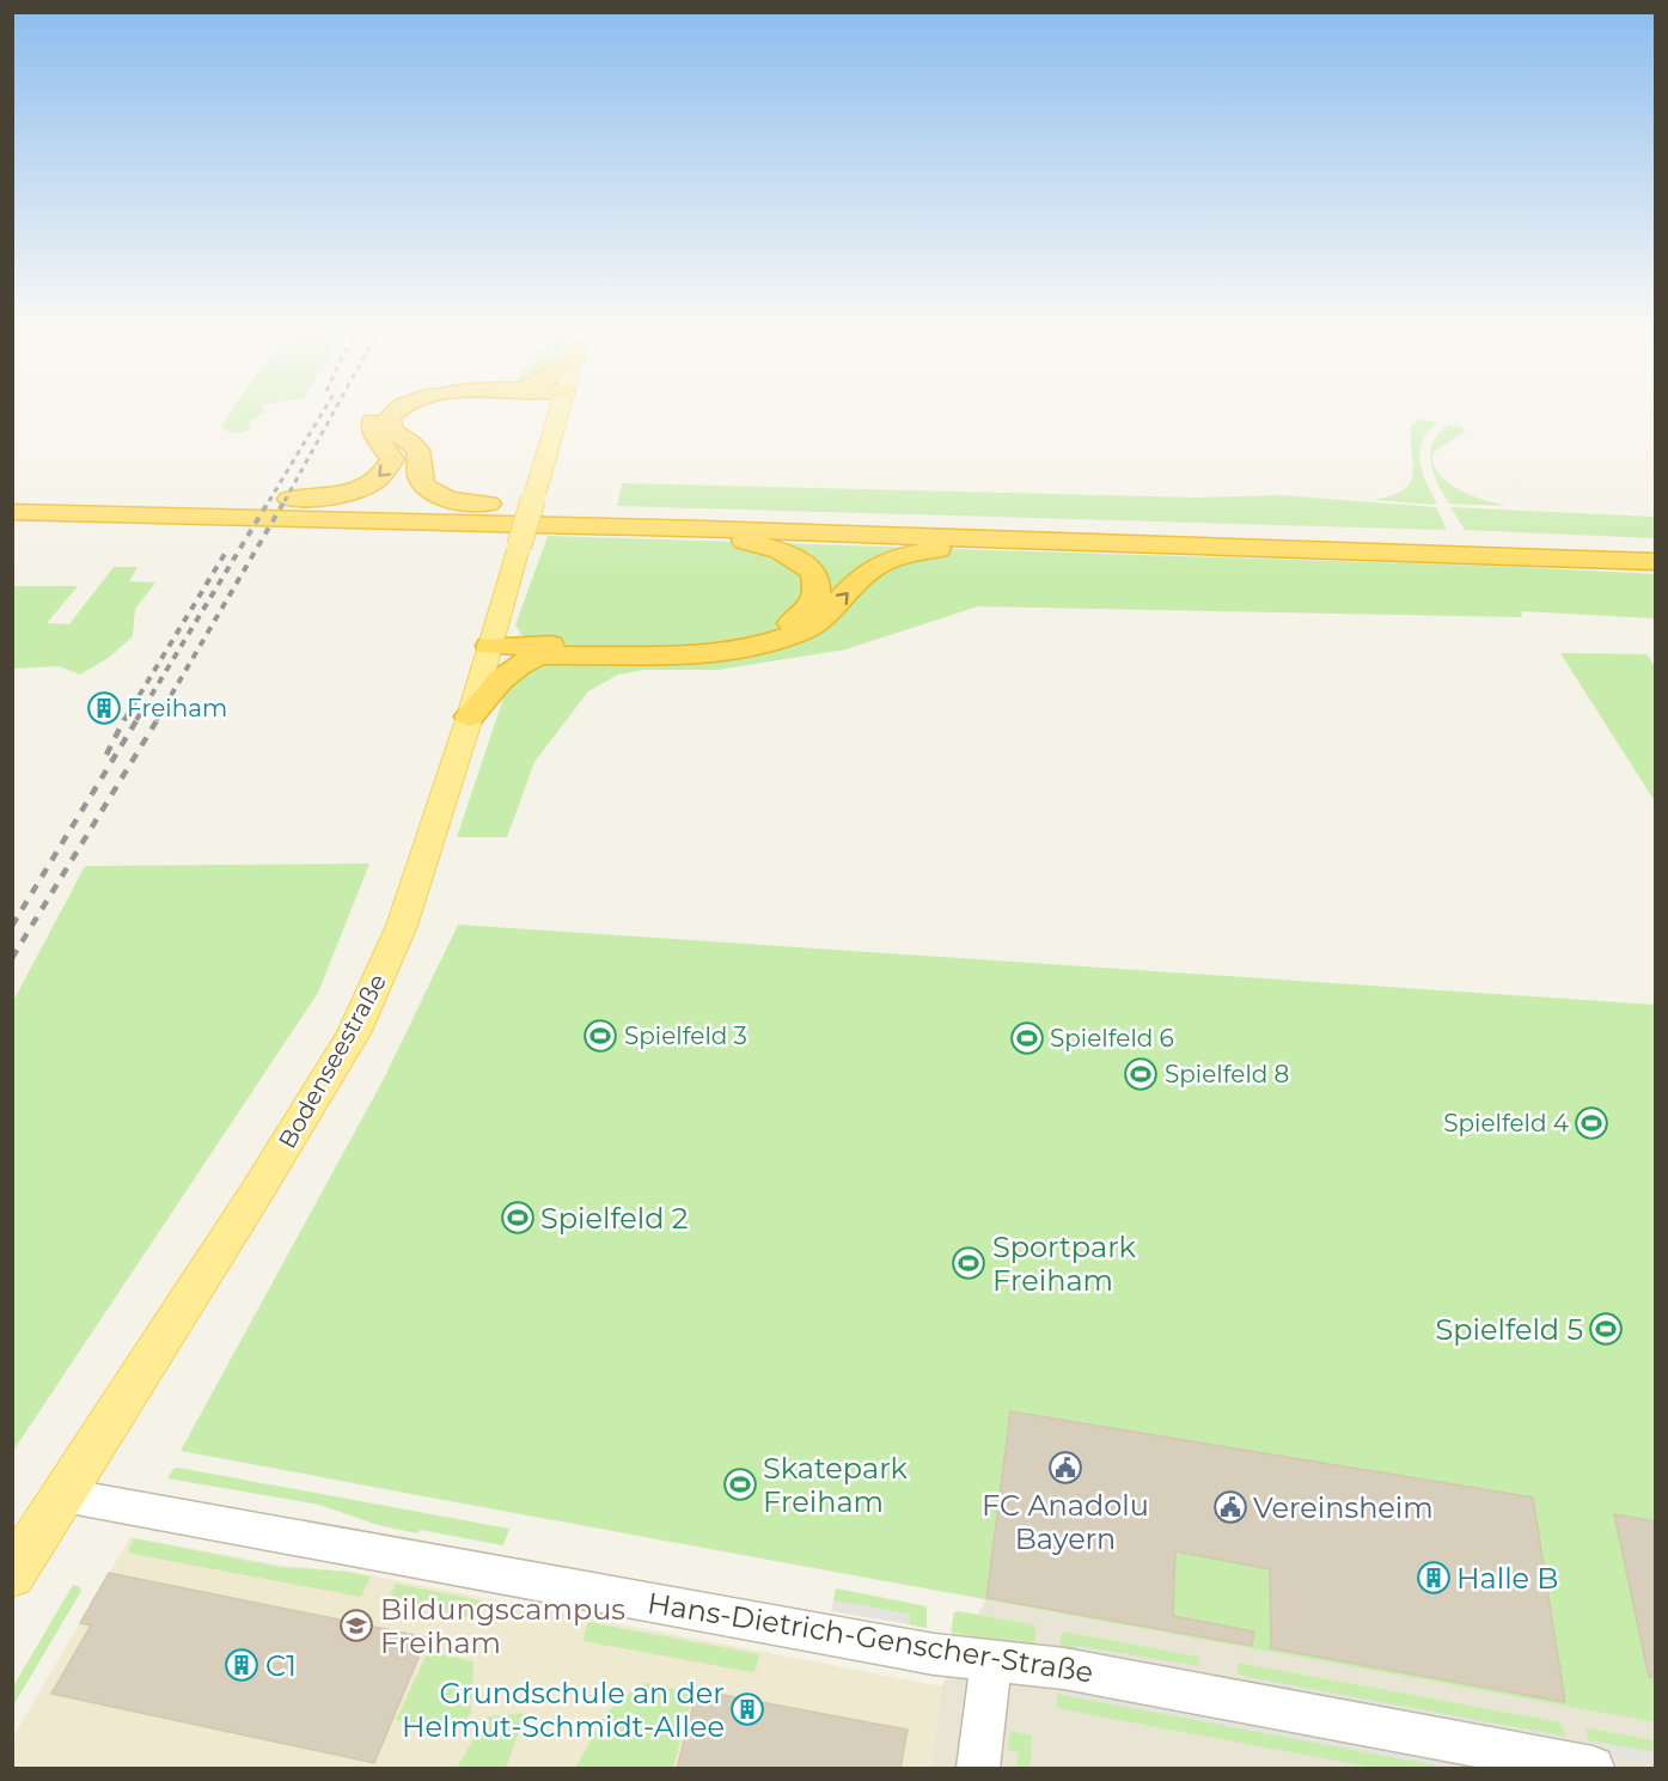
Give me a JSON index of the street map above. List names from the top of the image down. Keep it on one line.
{"streets":{"main road":["Bodenseestraße"],"street":["Hans-Dietrich-Genscher-Straße"]},"crossings":[["Bodenseestraße","Hans-Dietrich-Genscher-Straße"]],"places":{"building":["Freiham","Halle B","C1","Grundschule an der Helmut-Schmidt-Allee"],"sports":["Spielfeld 3","Spielfeld 6","Spielfeld 8","Spielfeld 4","Spielfeld 2","Sportpark Freiham","Spielfeld 5","Skatepark Freiham"],"public building":["FC Anadolu Bayern","Vereinsheim"],"school or university":["Bildungscampus Freiham"]}}
